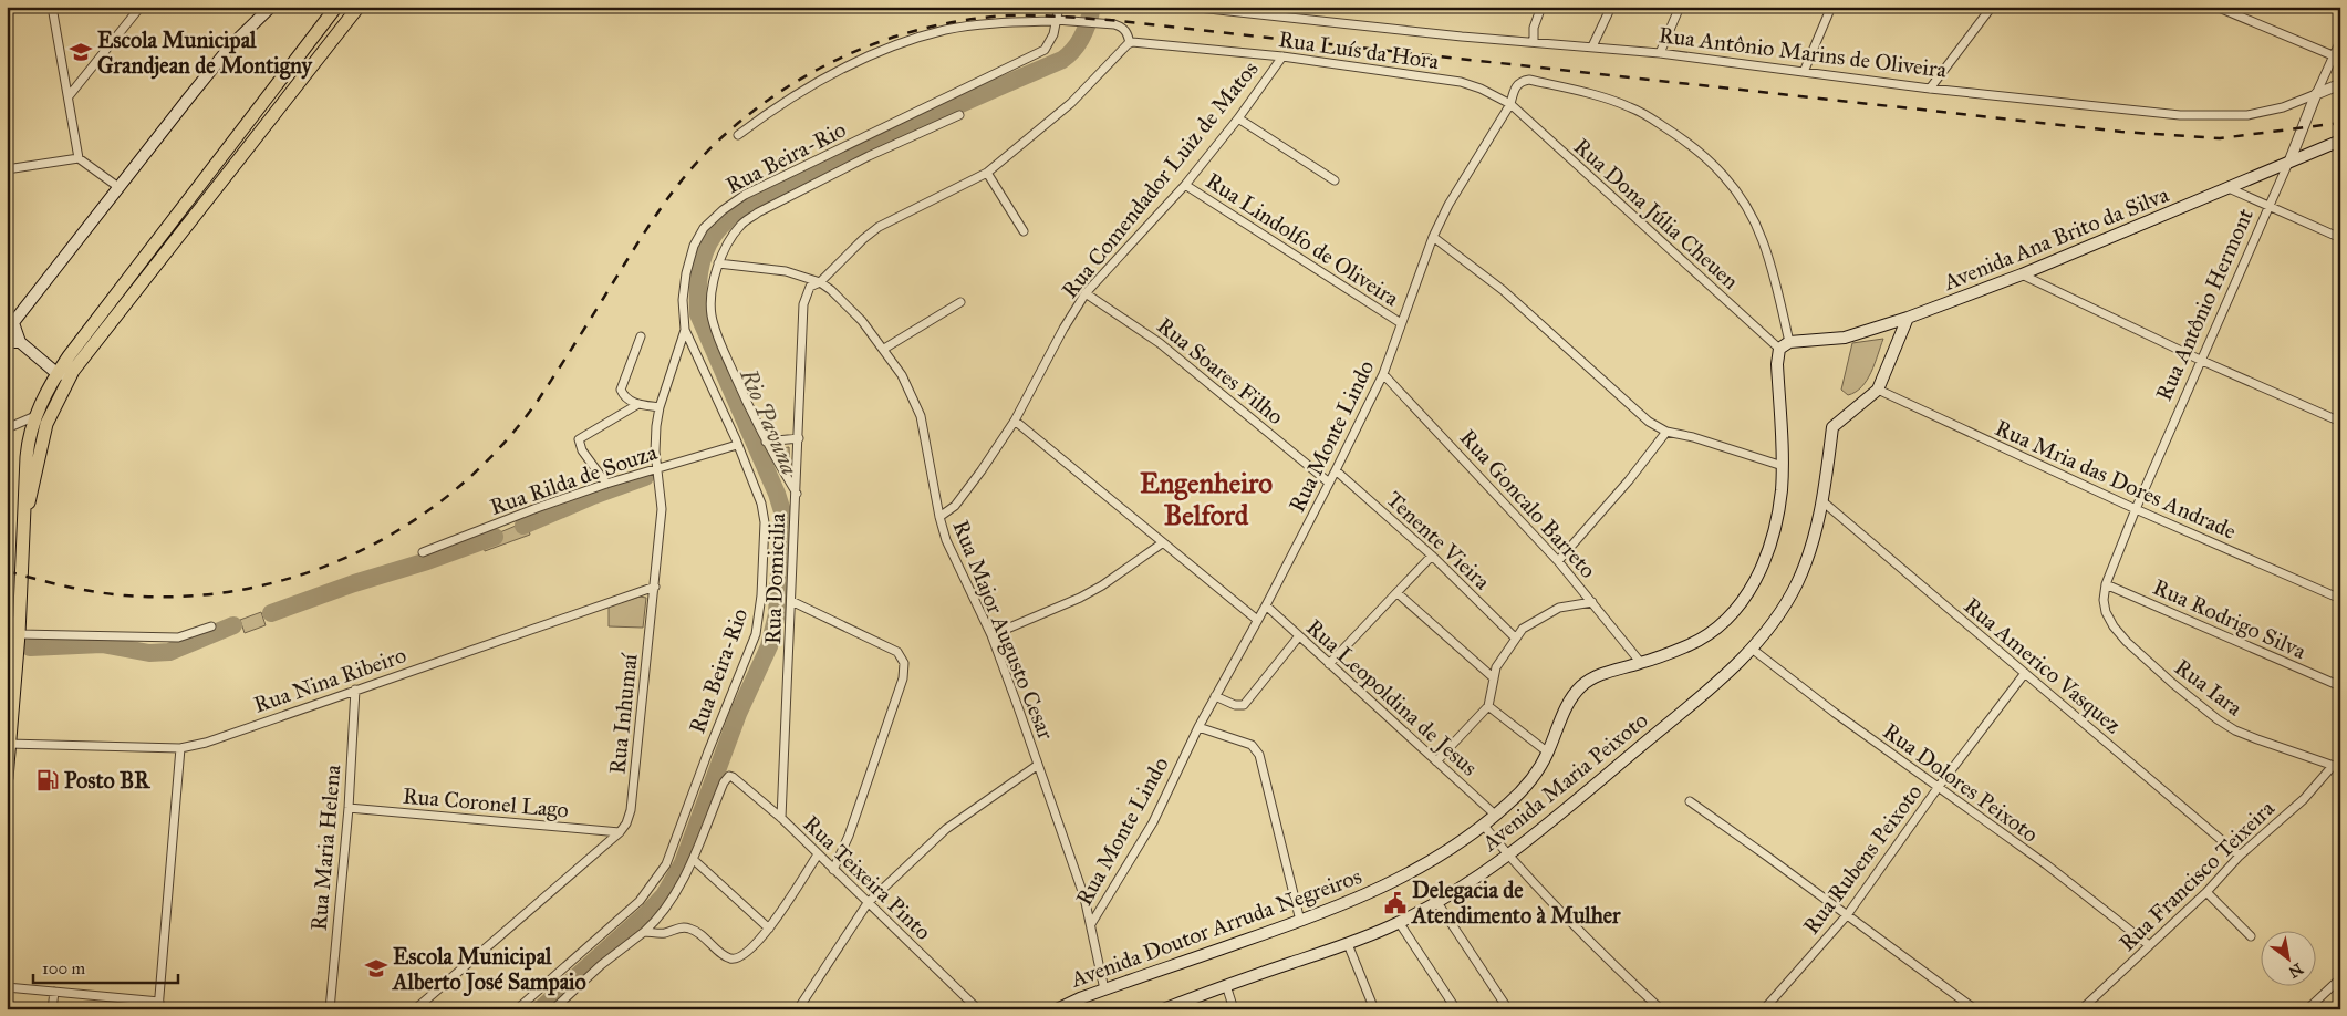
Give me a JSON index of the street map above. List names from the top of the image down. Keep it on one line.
{"streets":{"main road":["Avenida Ana Brito da Silva","Avenida Maria Peixoto","Avenida Doutor Arruda Negreiros"],"street":["Rua Luís da Hora","Rua Antônio Marins de Oliveira","Rua Beira-Rio","Rua Comendador Luiz de Matos","Rua Dona Júlia Cheuen","Rua Lindolfo de Oliveira","Rua Antônio Hermont","Rua Soares Filho","Rua Monte Lindo","Rua Rilda de Souza","Rua Mria das Dores Andrade","Rua Goncalo Barreto","Tenente Vieira","Rua Domicilia","Rua Rodrigo Silva","Rua Major Augusto Cesar","Rua Americo Vasquez","Rua Nina Ribeiro","Rua Iara","Rua Leopoldina de Jesus","Rua Inhumaí","Rua Dolores Peixoto","Rua Coronel Lago","Rua Maria Helena","Rua Rubens Peixoto","Rua Francisco Teixeira","Rua Teixeira Pinto"]},"crossings":[["Rua Luís da Hora","Rua Comendador Luiz de Matos"],["Rua Luís da Hora","Rua Dona Júlia Cheuen"],["Rua Luís da Hora","Rua Monte Lindo"],["Rua Luís da Hora","Rua Domicilia"],["Rua Antônio Marins de Oliveira","Rua Antônio Hermont"],["Rua Beira-Rio","Rua Rilda de Souza"],["Rua Beira-Rio","Rua Inhumaí"],["Rua Comendador Luiz de Matos","Rua Lindolfo de Oliveira"],["Rua Comendador Luiz de Matos","Rua Soares Filho"],["Rua Comendador Luiz de Matos","Rua Major Augusto Cesar"],["Rua Dona Júlia Cheuen","Avenida Ana Brito da Silva"],["Rua Dona Júlia Cheuen","Rua Monte Lindo"],["Rua Dona Júlia Cheuen","Avenida Doutor Arruda Negreiros"],["Avenida Ana Brito da Silva","Rua Antônio Hermont"],["Avenida Ana Brito da Silva","Rua Monte Lindo"],["Avenida Ana Brito da Silva","Avenida Doutor Arruda Negreiros"],["Rua Lindolfo de Oliveira","Rua Monte Lindo"],["Rua Antônio Hermont","Rua Mria das Dores Andrade"],["Rua Antônio Hermont","Rua Rodrigo Silva"],["Rua Antônio Hermont","Rua Iara"],["Rua Soares Filho","Rua Monte Lindo"],["Rua Monte Lindo","Rua Goncalo Barreto"],["Rua Monte Lindo","Tenente Vieira"],["Rua Monte Lindo","Rua Major Augusto Cesar"],["Rua Monte Lindo","Rua Leopoldina de Jesus"],["Rua Monte Lindo","Avenida Doutor Arruda Negreiros"],["Rua Rilda de Souza","Rua Inhumaí"],["Rua Mria das Dores Andrade","Avenida Maria Peixoto"],["Rua Goncalo Barreto","Avenida Doutor Arruda Negreiros"],["Rua Domicilia","Rua Major Augusto Cesar"],["Rua Domicilia","Rua Teixeira Pinto"],["Rua Rodrigo Silva","Rua Iara"],["Rua Major Augusto Cesar","Avenida Doutor Arruda Negreiros"],["Rua Americo Vasquez","Avenida Maria Peixoto"],["Rua Americo Vasquez","Rua Rubens Peixoto"],["Rua Americo Vasquez","Rua Francisco Teixeira"],["Rua Nina Ribeiro","Rua Inhumaí"],["Rua Nina Ribeiro","Rua Maria Helena"],["Rua Iara","Rua Francisco Teixeira"],["Rua Leopoldina de Jesus","Avenida Doutor Arruda Negreiros"],["Rua Inhumaí","Rua Coronel Lago"],["Avenida Maria Peixoto","Rua Dolores Peixoto"],["Rua Dolores Peixoto","Rua Rubens Peixoto"],["Rua Dolores Peixoto","Rua Francisco Teixeira"],["Rua Coronel Lago","Rua Maria Helena"]],"districts":["Engenheiro Belford"],"water":["Rio Pavuna"],"places":{"school or university":["Escola Municipal Grandjean de Montigny","Escola Municipal Alberto José Sampaio"],"fuel station":["Posto BR"],"public building":["Delegacia de Atendimento à Mulher"]},"scale_bar":"100 m","north":"bottom right"}
